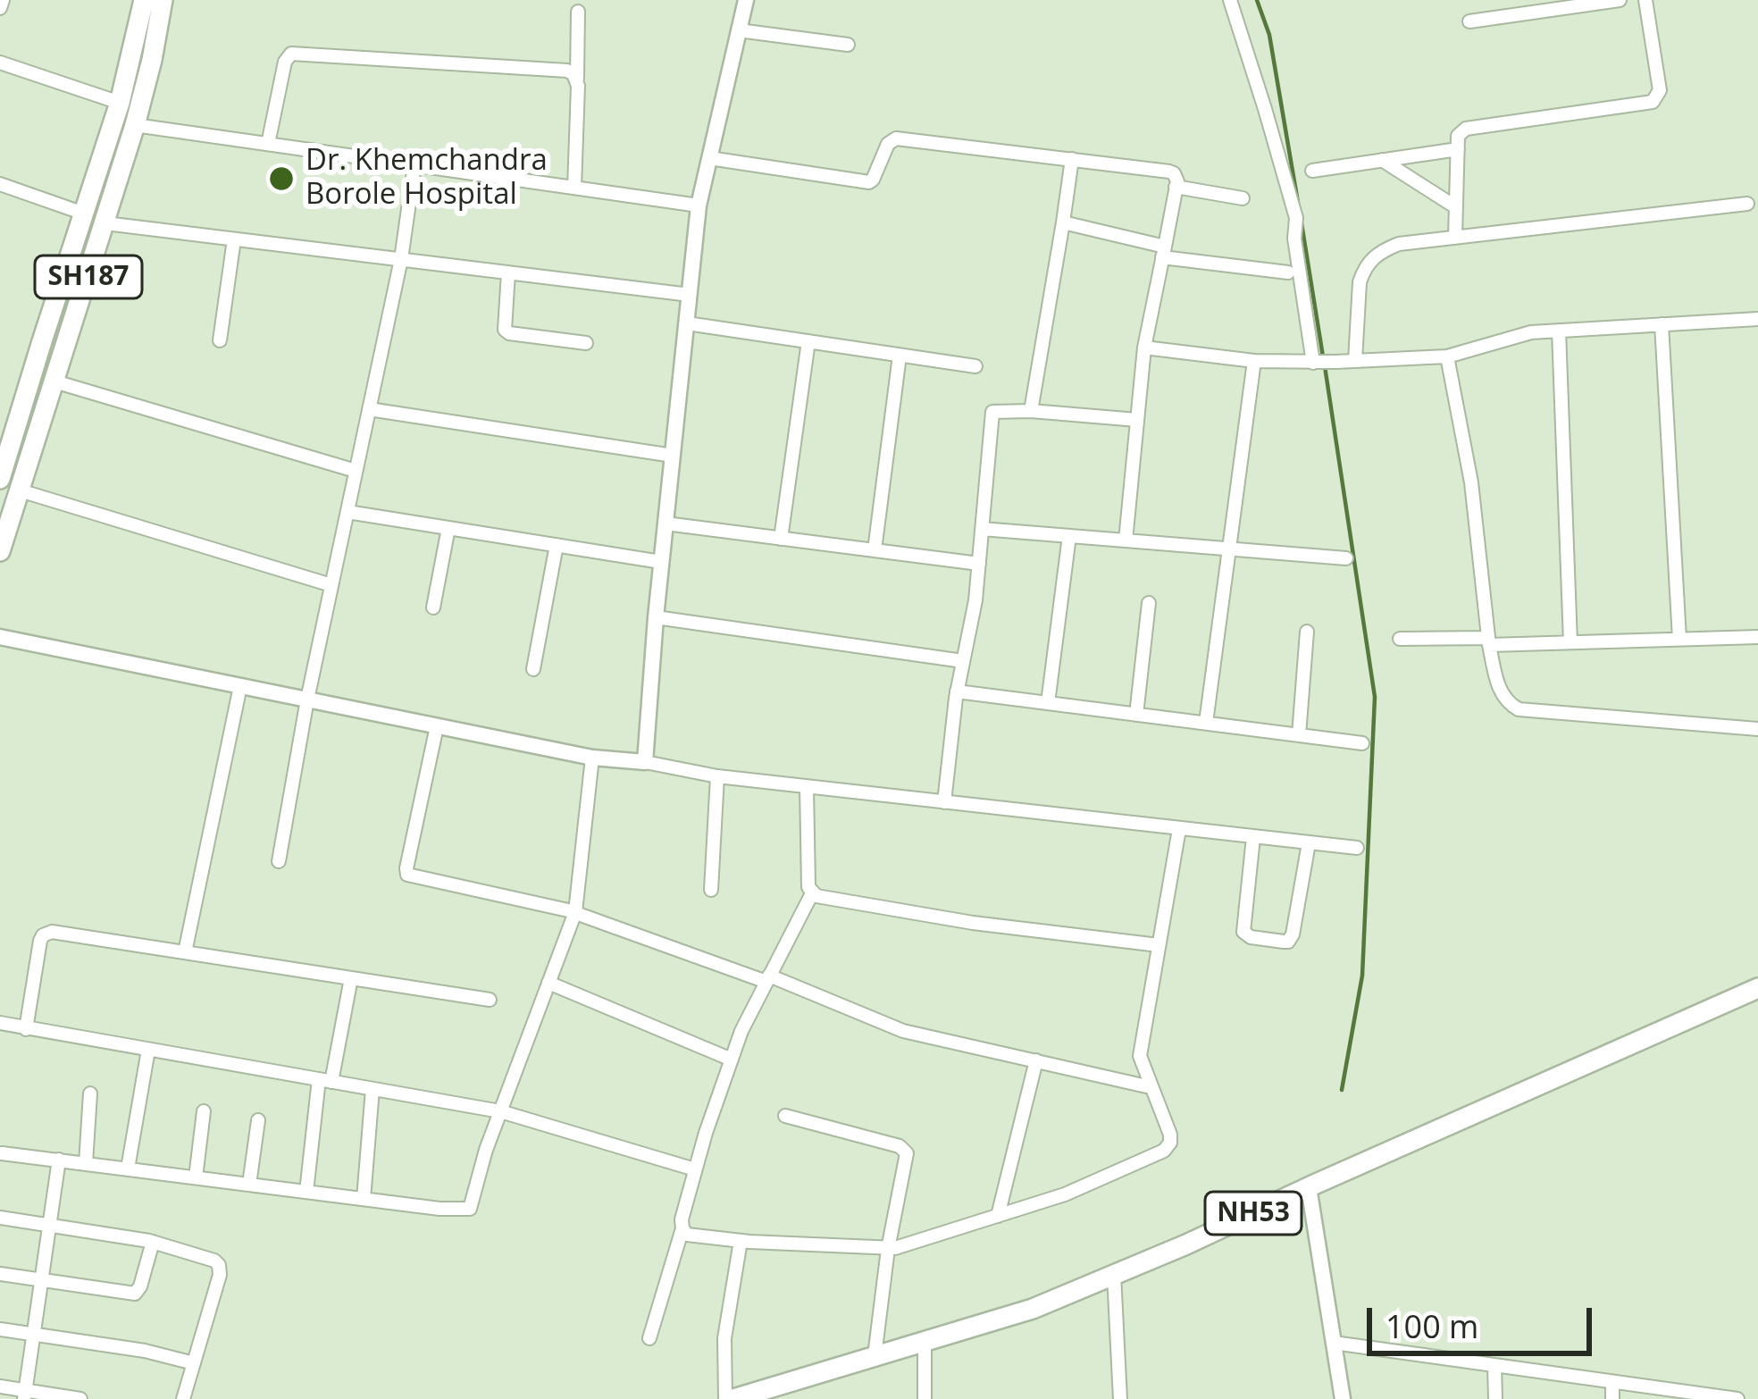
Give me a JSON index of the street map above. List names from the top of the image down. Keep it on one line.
{"streets":{"main road":["SH187","NH53"]},"places":["Dr. Khemchandra Borole Hospital"],"scale_bar":"100 m"}
